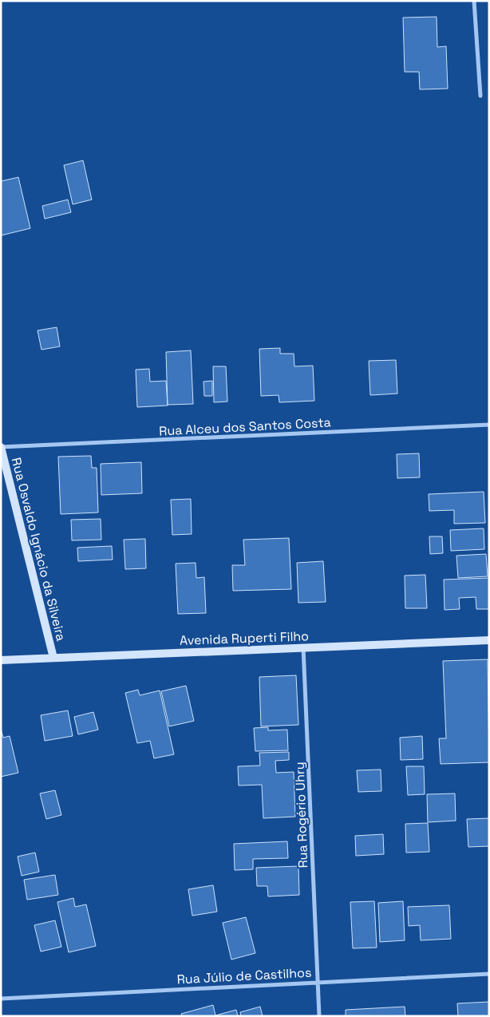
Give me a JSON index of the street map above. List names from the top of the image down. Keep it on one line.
{"streets":{"main road":["Rua Osvaldo Ignácio da Silveira","Avenida Ruperti Filho"],"street":["Rua Alceu dos Santos Costa","Rua Rogério Uhry","Rua Júlio de Castilhos"]},"crossings":[["Rua Alceu dos Santos Costa","Rua Osvaldo Ignácio da Silveira"],["Rua Osvaldo Ignácio da Silveira","Avenida Ruperti Filho"],["Avenida Ruperti Filho","Rua Rogério Uhry"],["Rua Rogério Uhry","Rua Júlio de Castilhos"]]}
